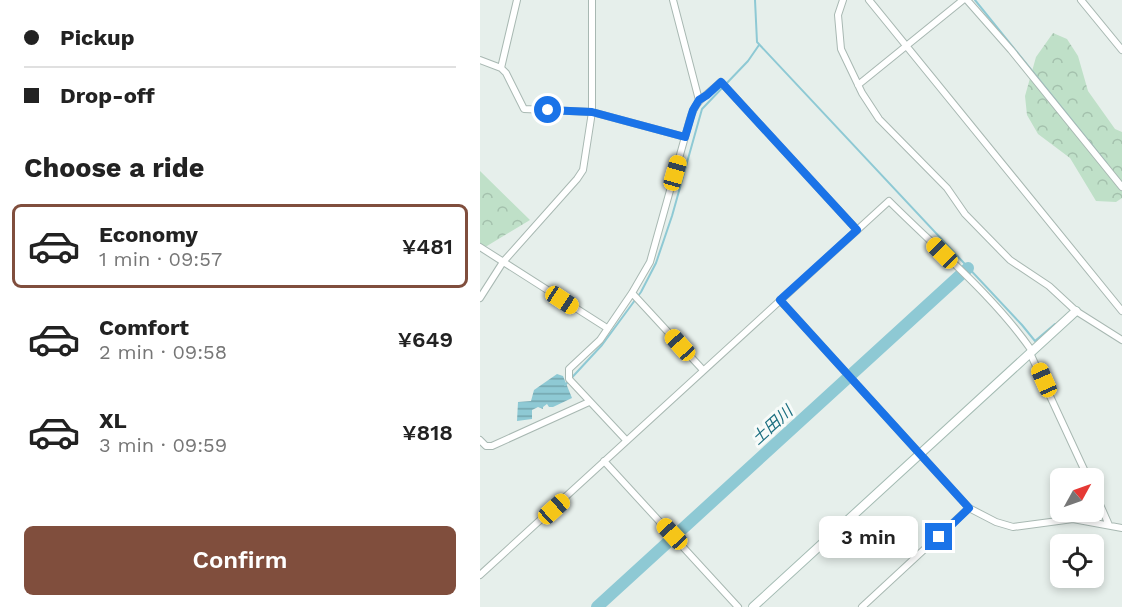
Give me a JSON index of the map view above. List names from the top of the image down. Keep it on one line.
{"water":["土田川"],"north":"top right","page":{"banner":["Pickup","Drop-off"],"heading":"Choose a ride","list":[{"name":"Economy","note":"1 min · 09:57","value":"¥481"},{"name":"Comfort","note":"2 min · 09:58","value":"¥649"},{"name":"XL","note":"3 min · 09:59","value":"¥818"}],"buttons":"Confirm","bubble":"3 min"}}
